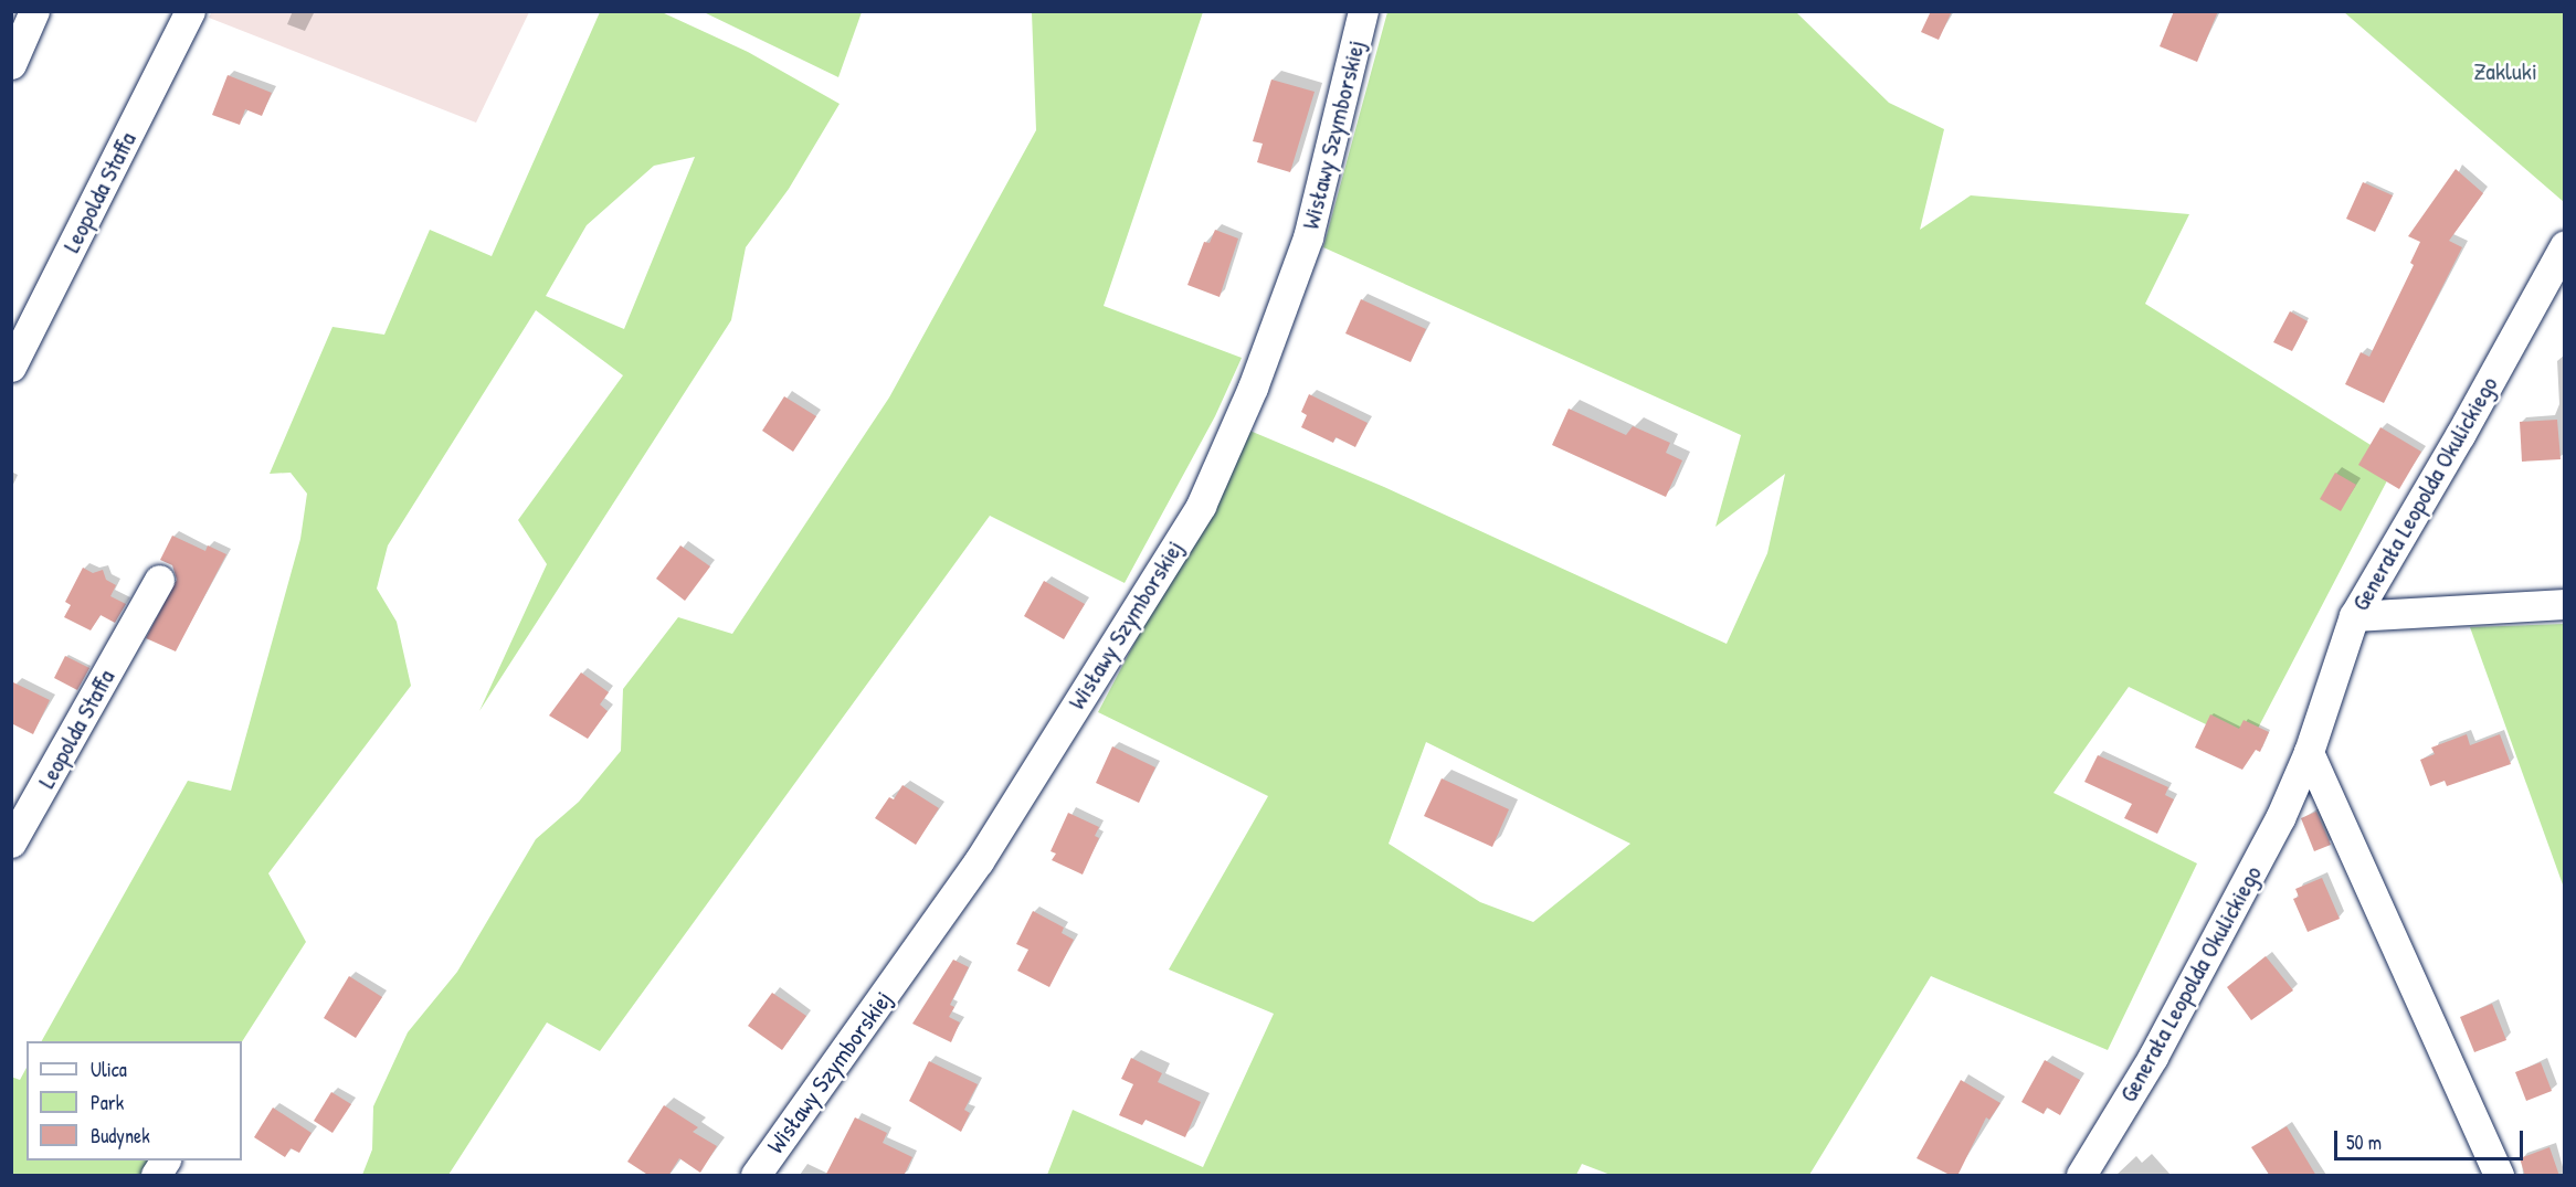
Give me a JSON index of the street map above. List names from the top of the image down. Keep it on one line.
{"streets":{"street":["Wisławy Szymborskiej","Leopolda Staffa","Generała Leopolda Okulickiego"]},"parks":["Zakluki"],"legend":["Ulica","Park","Budynek"],"scale_bar":"50 m"}
